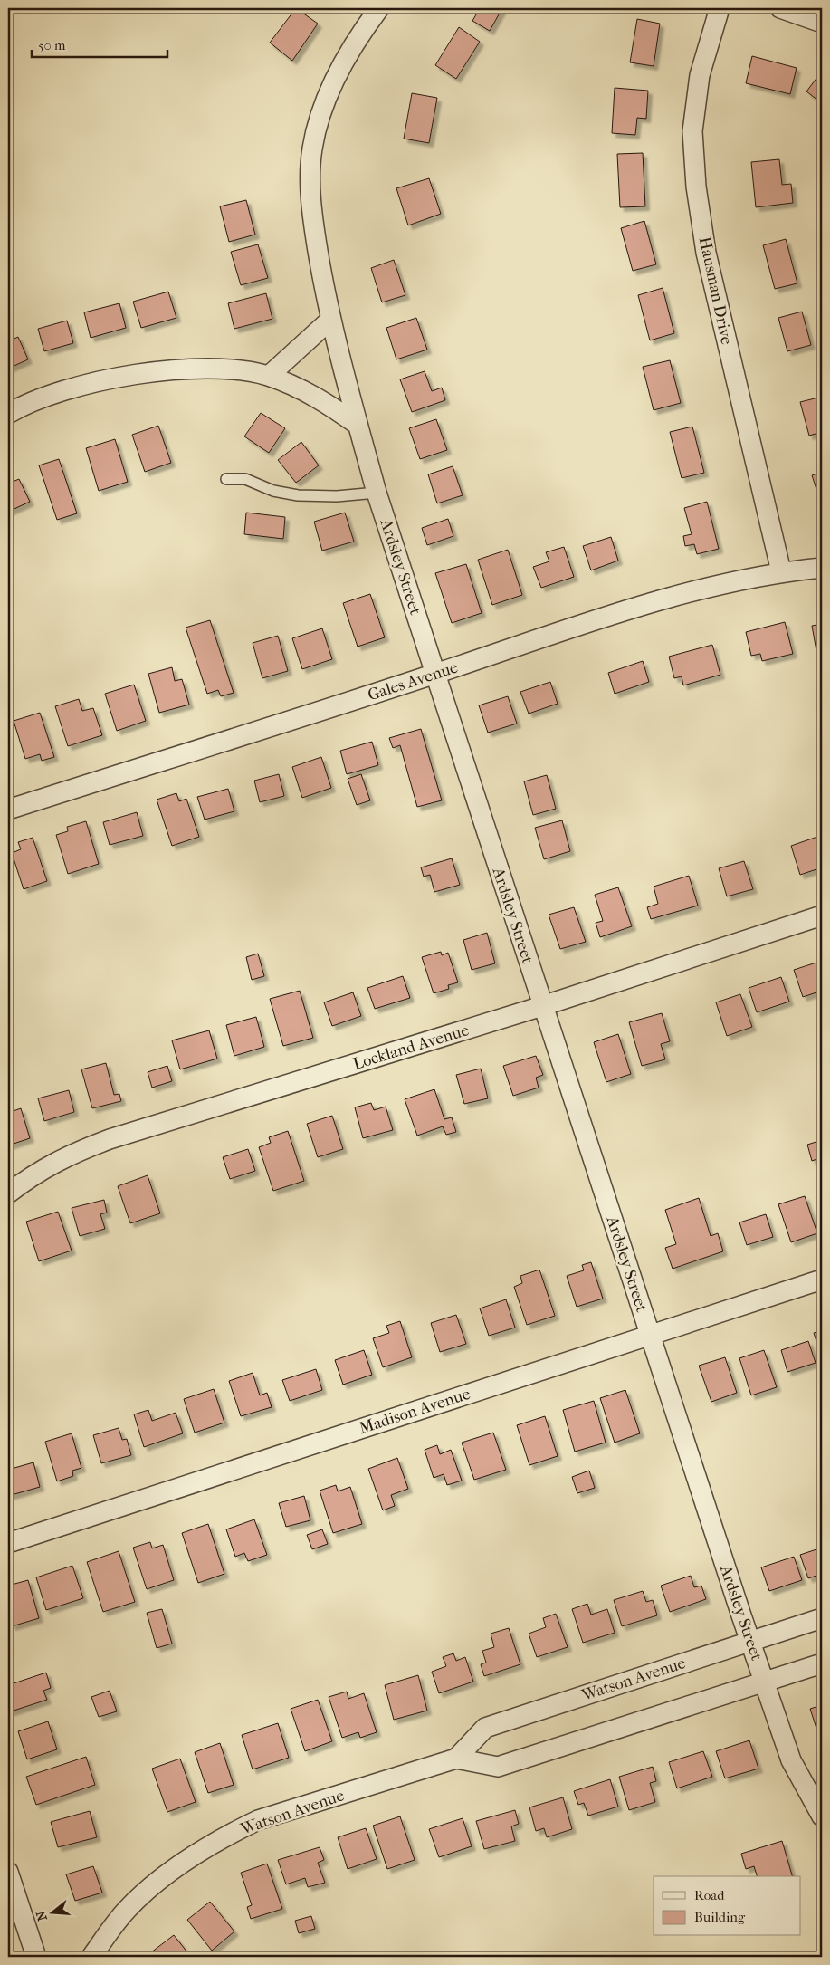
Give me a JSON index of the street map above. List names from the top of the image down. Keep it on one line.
{"streets":{"street":["Hausman Drive","Ardsley Street","Gales Avenue","Lockland Avenue","Madison Avenue","Watson Avenue"]},"crossings":[["Hausman Drive","Gales Avenue"],["Ardsley Street","Gales Avenue"],["Ardsley Street","Lockland Avenue"],["Ardsley Street","Madison Avenue"],["Ardsley Street","Watson Avenue"]],"legend":["Road","Building"],"scale_bar":"50 m","north":"left"}
